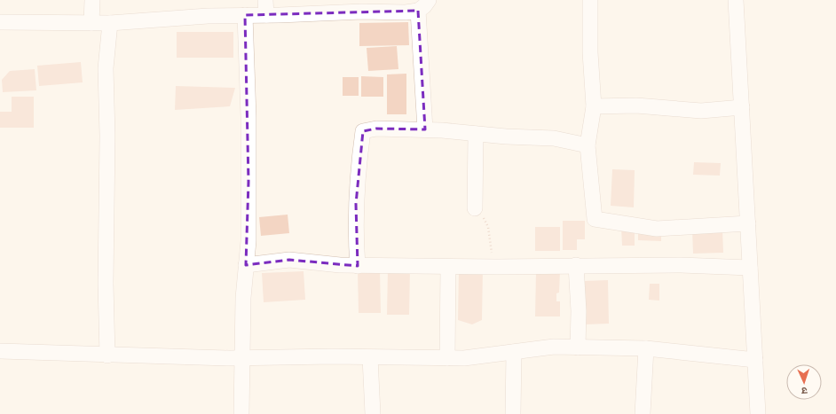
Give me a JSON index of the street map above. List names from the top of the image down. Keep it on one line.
{"north":"bottom"}
